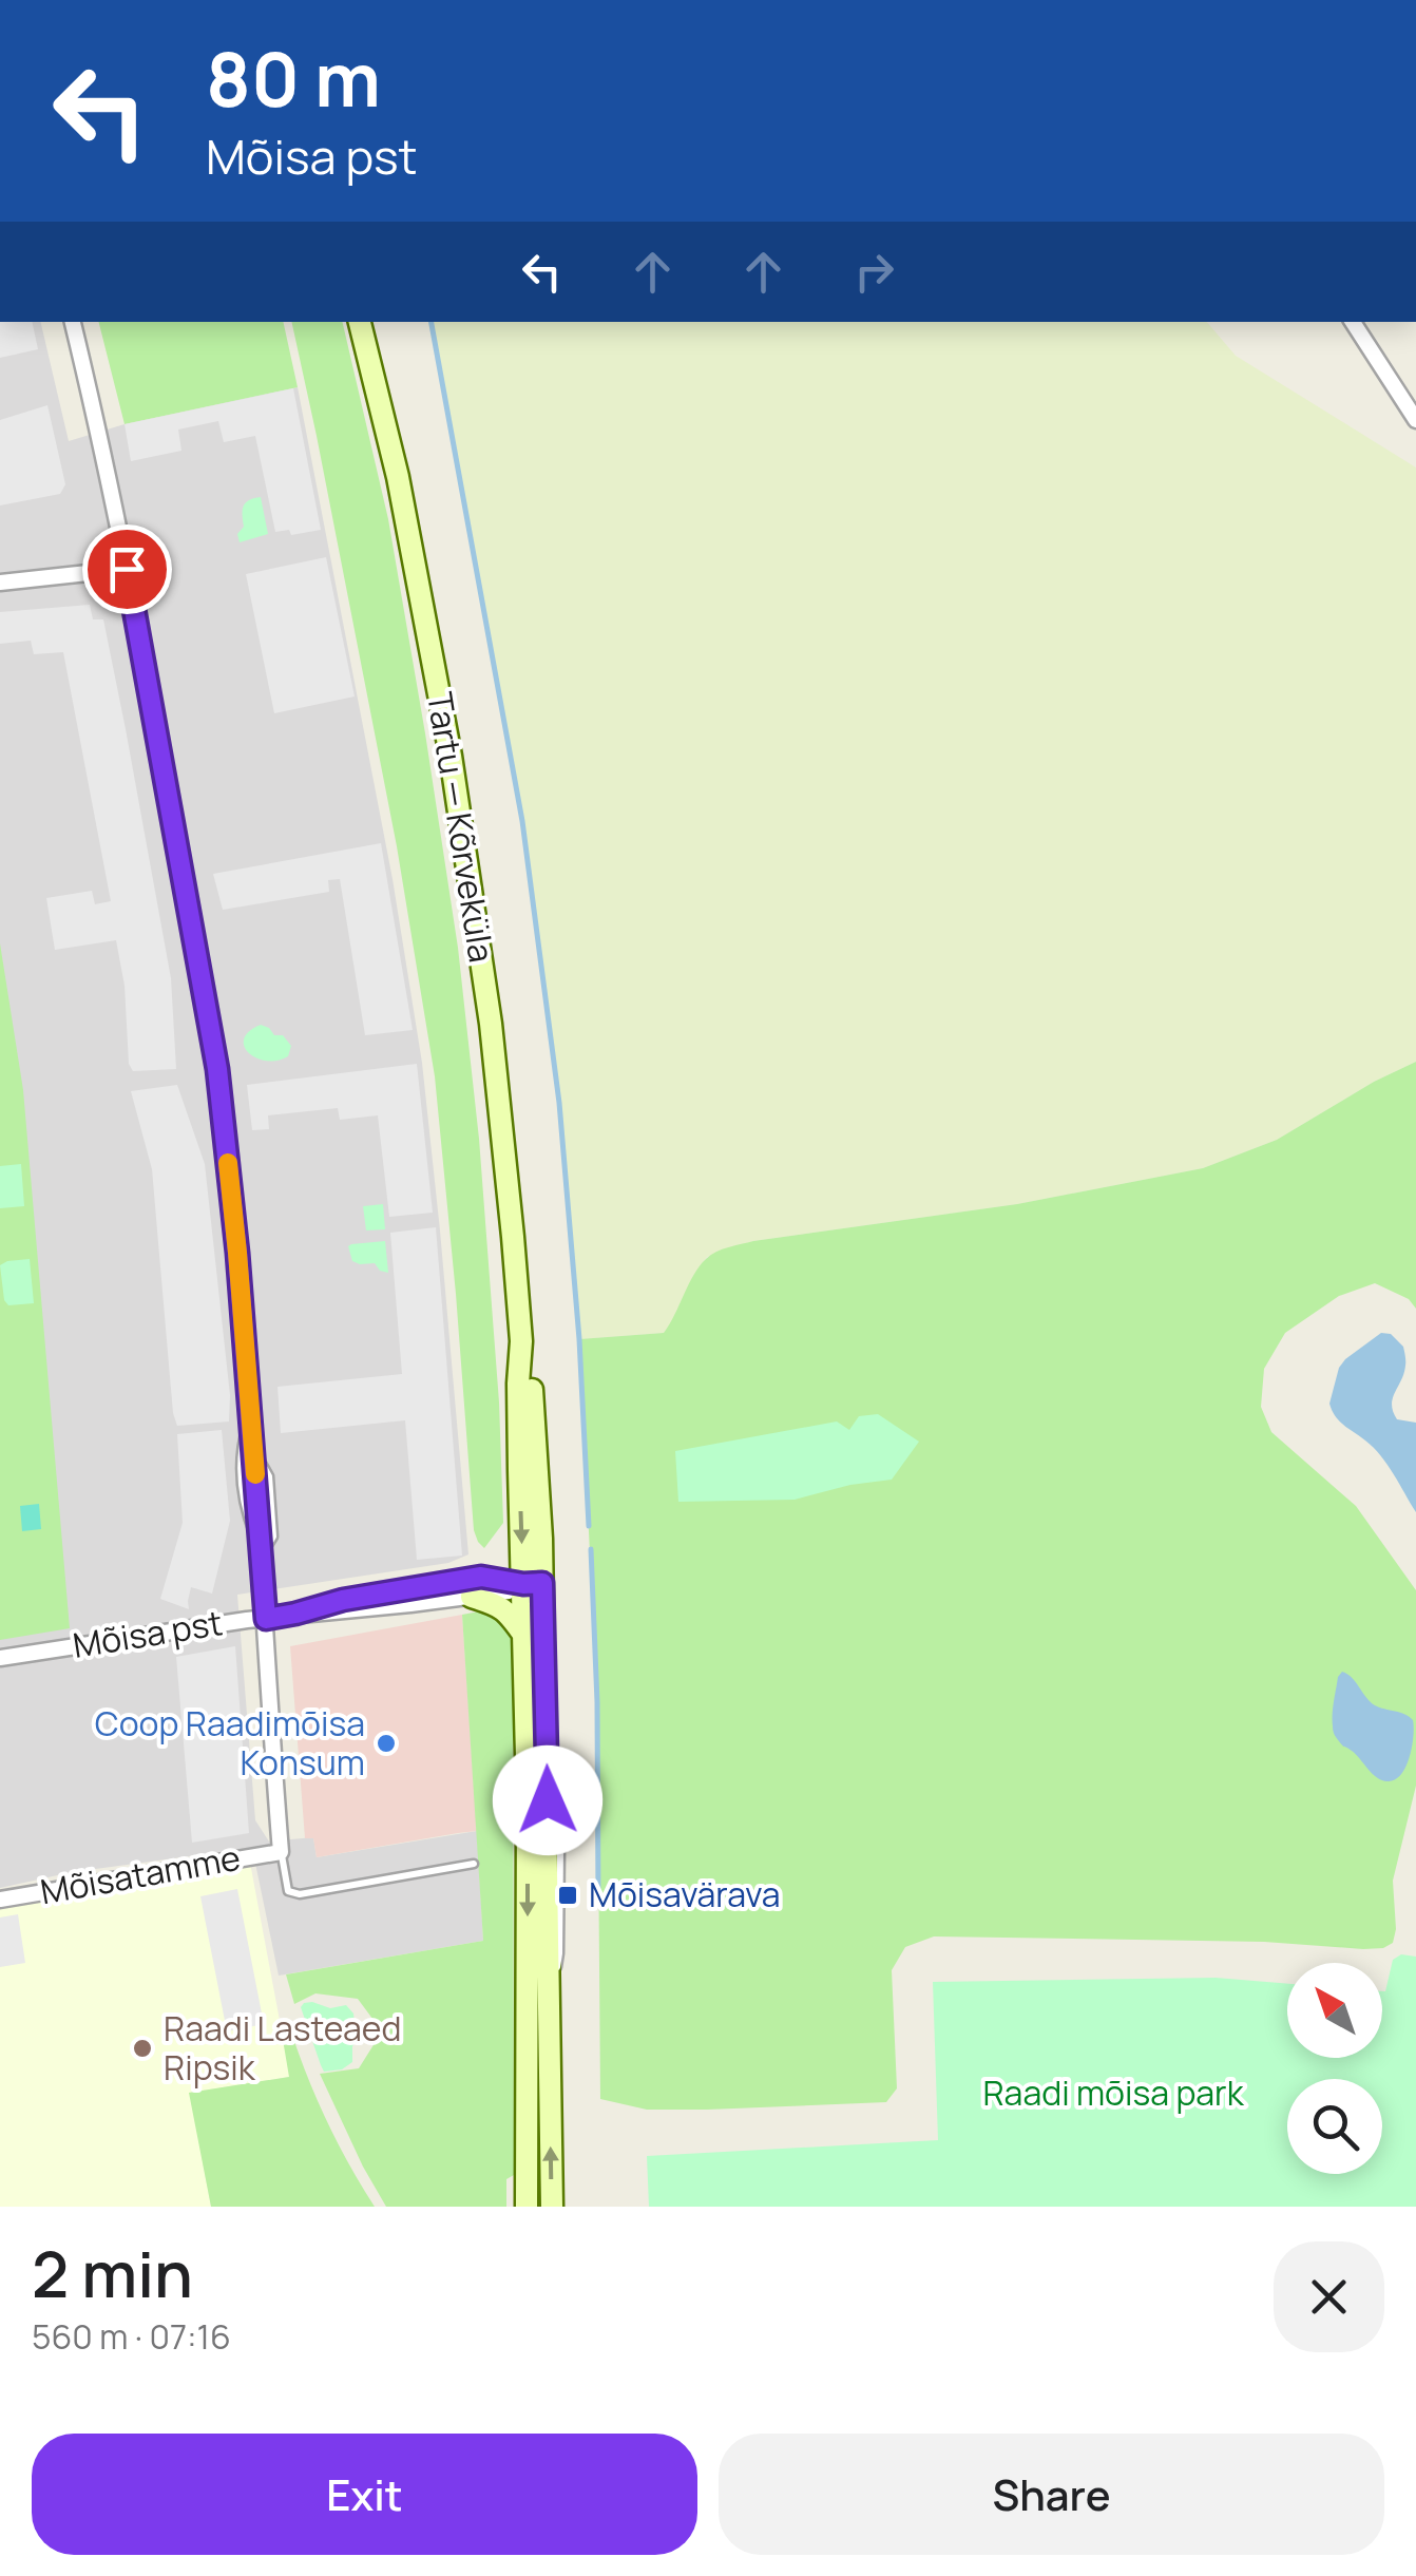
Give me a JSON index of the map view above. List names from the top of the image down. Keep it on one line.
{"streets":{"main road":["Tartu — Kõrveküla"],"street":["Mõisa pst","Mõisatamme"]},"crossings":[["Tartu — Kõrveküla","Mõisa pst"]],"parks":["Raadi mõisa park"],"places":{"other":["Coop Raadimõisa Konsum","Raadi Lasteaed Ripsik"],"transit":["Mõisavärava"]},"north":"top left","page":{"turn":["80 m","Mõisa pst"],"heading":["2 min","560 m · 07:16"],"buttons":["Exit","Share"]}}
